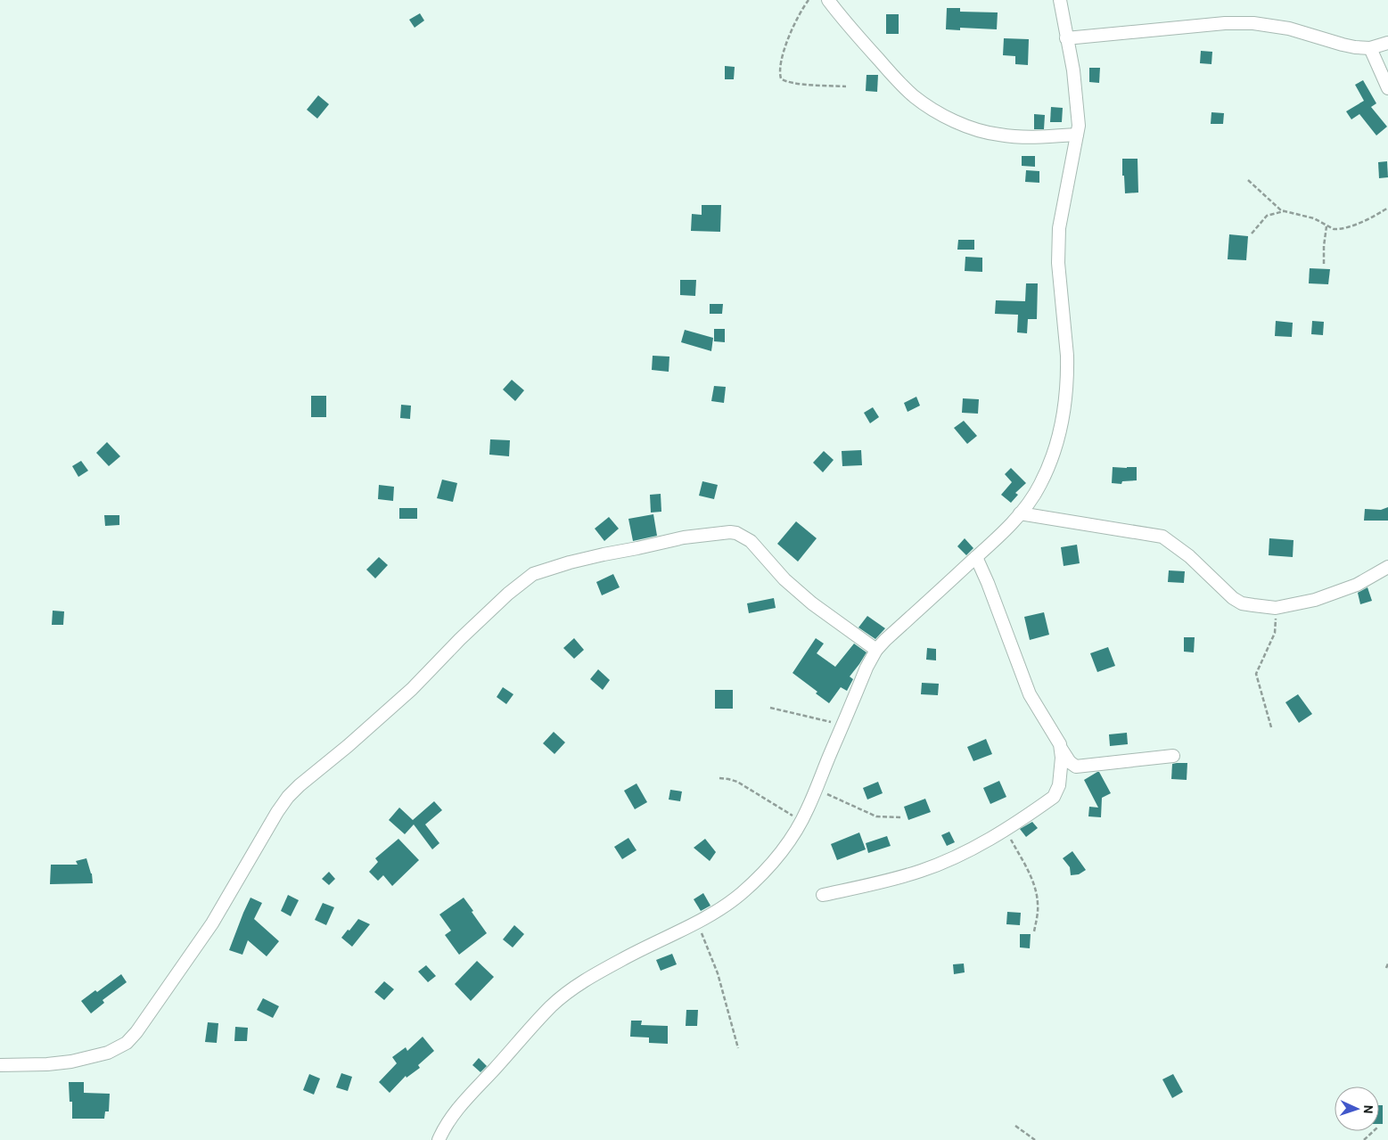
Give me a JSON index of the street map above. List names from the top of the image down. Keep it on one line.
{"north":"right"}
